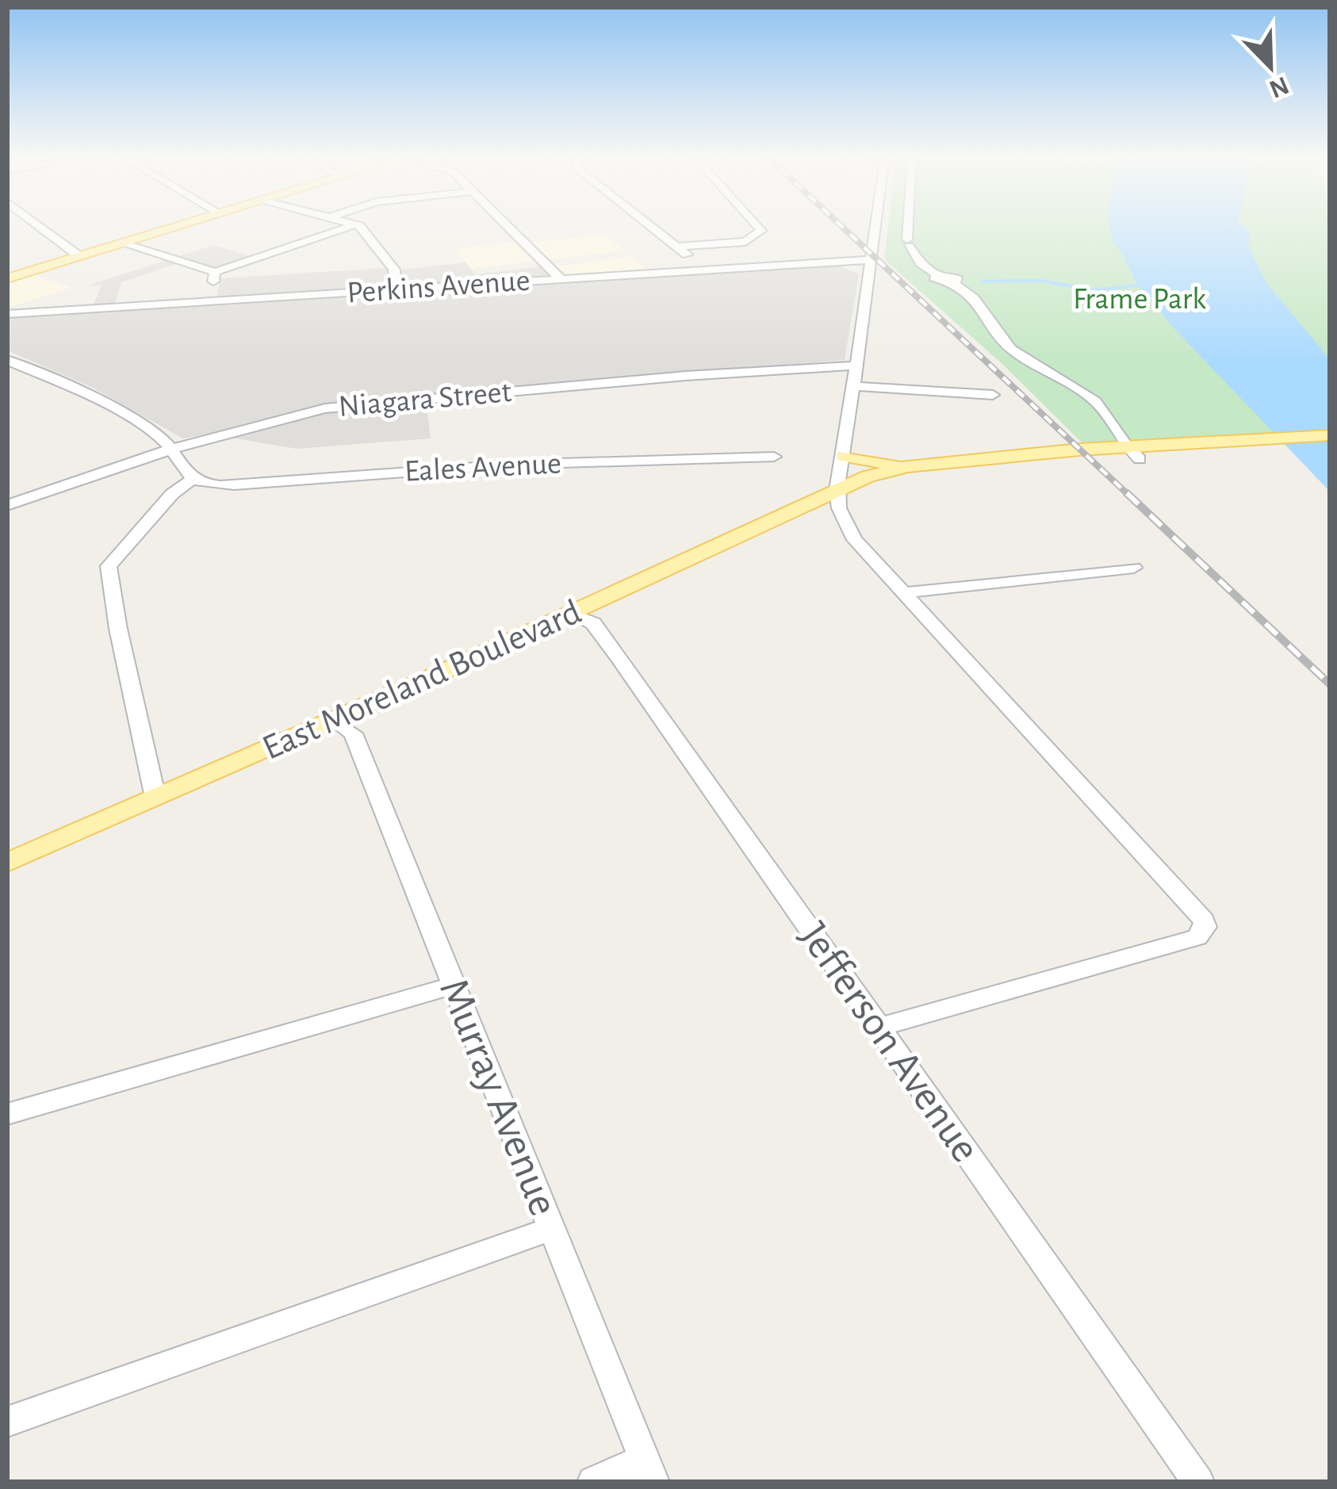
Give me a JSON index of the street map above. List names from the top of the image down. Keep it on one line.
{"streets":{"main road":["East Moreland Boulevard"],"street":["Perkins Avenue","Niagara Street","Eales Avenue","Jefferson Avenue","Murray Avenue"]},"crossings":[["East Moreland Boulevard","Jefferson Avenue"],["East Moreland Boulevard","Murray Avenue"]],"parks":["Frame Park"],"north":"bottom right"}
